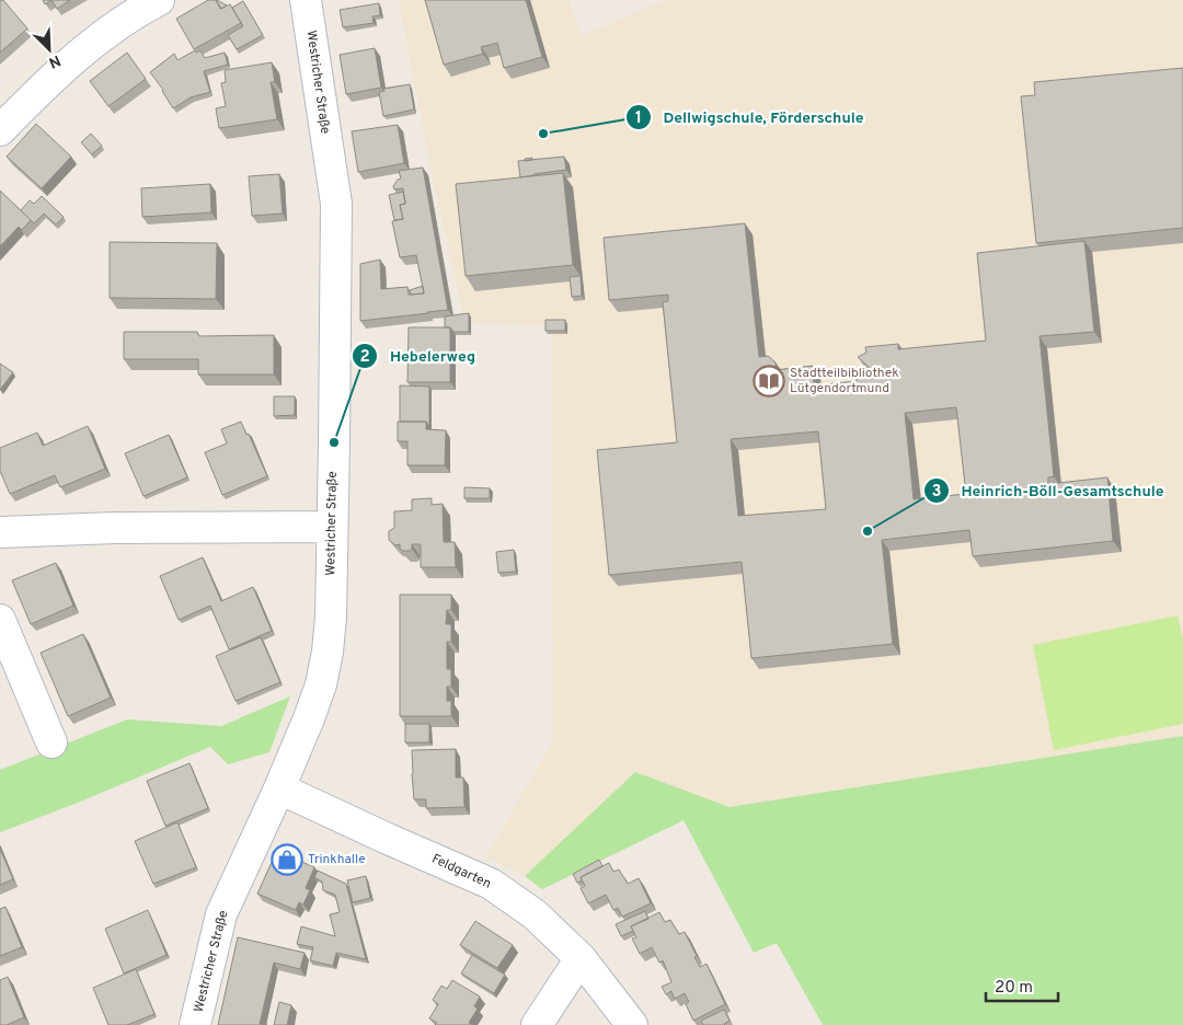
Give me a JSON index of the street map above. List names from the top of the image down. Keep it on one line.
{"streets":{"street":["Westricher Straße","Feldgarten"]},"crossings":[["Westricher Straße","Feldgarten"]],"places":{"other":["Dellwigschule, Förderschule","Hebelerweg","Heinrich-Böll-Gesamtschule"],"library":["Stadtteilbibliothek Lütgendortmund"],"shop":["Trinkhalle"]},"scale_bar":"20 m","north":"bottom right"}
